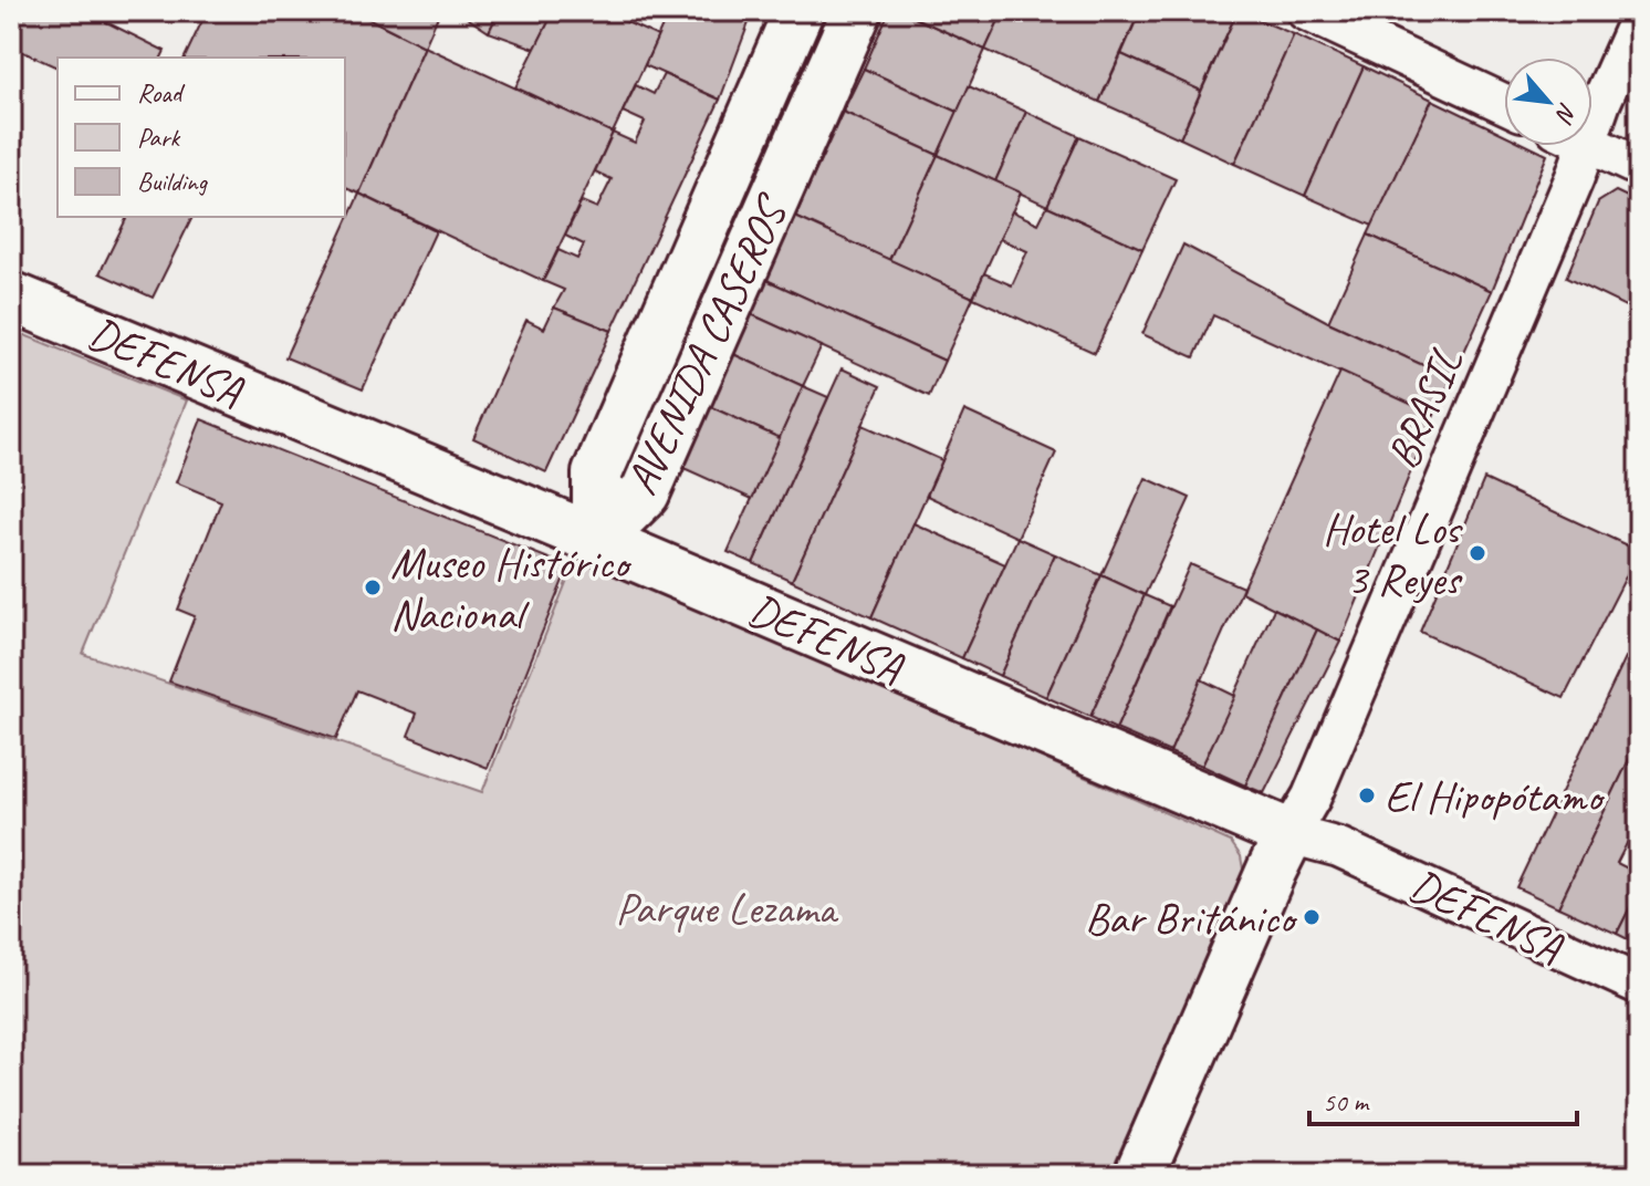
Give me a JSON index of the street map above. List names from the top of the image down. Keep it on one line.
{"streets":{"main road":["AVENIDA CASEROS","DEFENSA"],"street":["BRASIL"]},"crossings":[["AVENIDA CASEROS","DEFENSA"],["DEFENSA","BRASIL"]],"parks":["Parque Lezama"],"places":["Hotel Los 3 Reyes","Museo Histórico Nacional","El Hipopótamo","Bar Británico"],"legend":["Road","Park","Building"],"scale_bar":"50 m","north":"bottom right"}
